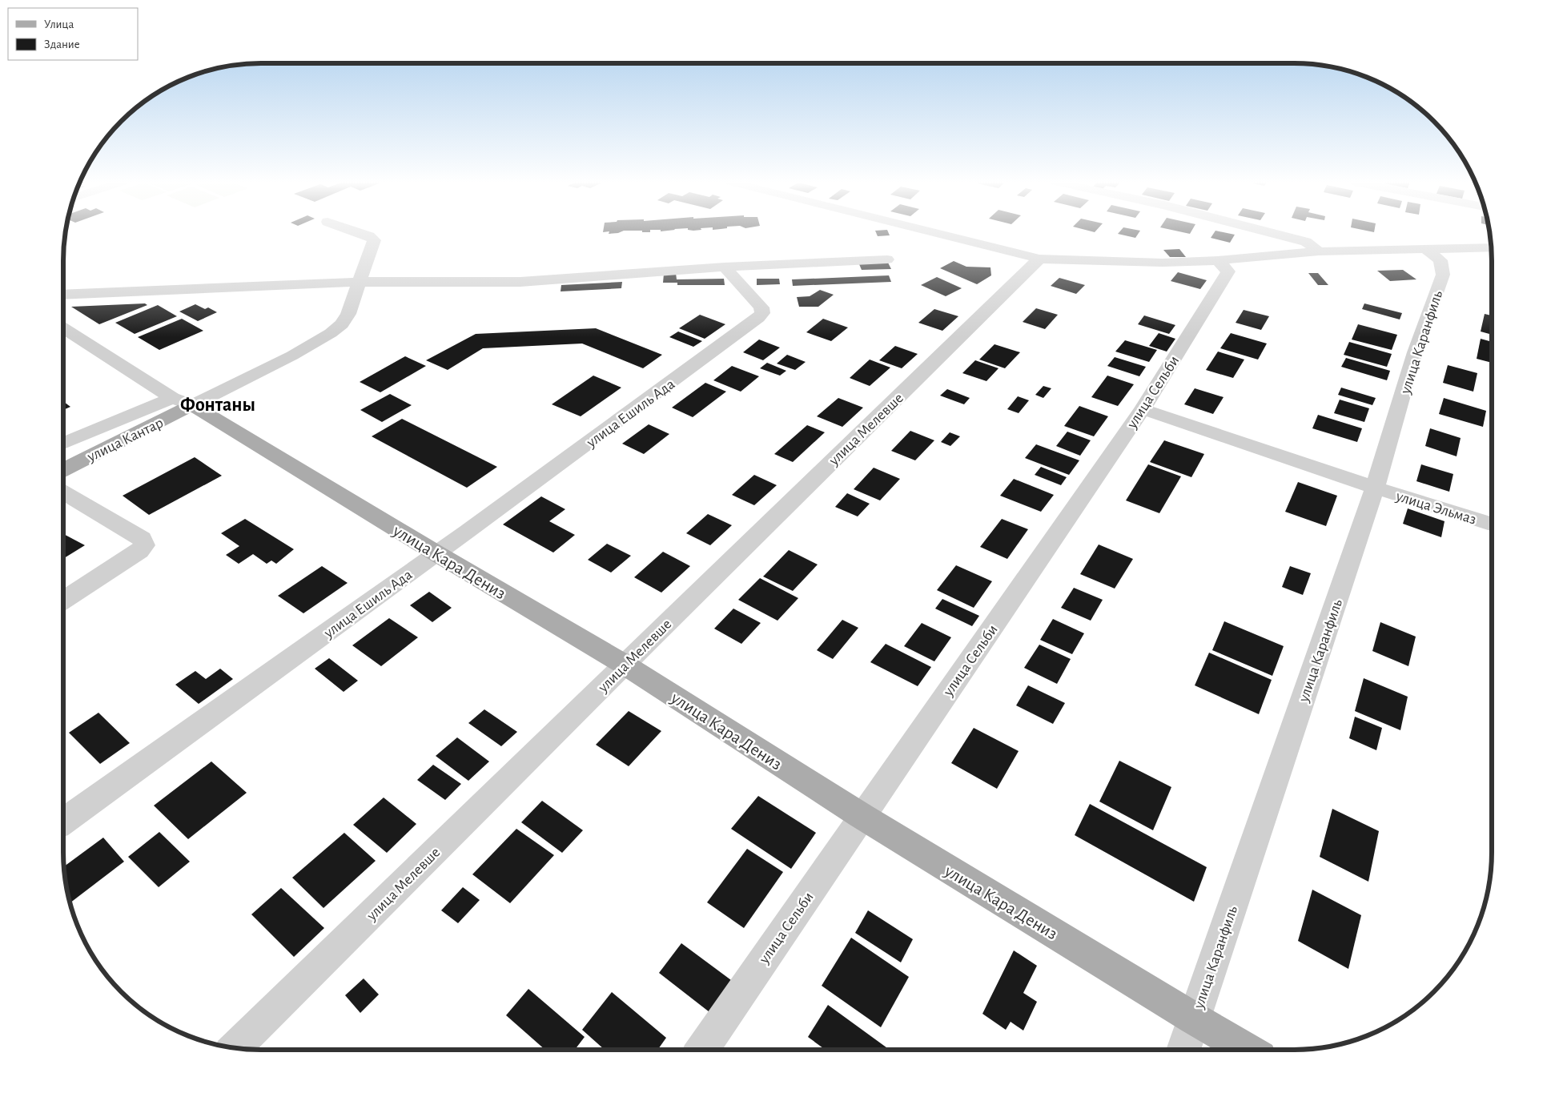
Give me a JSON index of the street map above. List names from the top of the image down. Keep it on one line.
{"streets":{"main road":["улица Кантар","улица Кара Дениз"],"street":["улица Каранфиль","улица Сельби","улица Ешиль Ада","улица Мелевше","улица Эльмаз"]},"crossings":[["улица Каранфиль","улица Эльмаз"],["улица Каранфиль","улица Кара Дениз"],["улица Сельби","улица Эльмаз"],["улица Сельби","улица Кара Дениз"],["улица Ешиль Ада","улица Кара Дениз"],["улица Мелевше","улица Кара Дениз"],["улица Кантар","улица Кара Дениз"]],"districts":["Фонтаны"],"legend":["Улица","Здание"]}
